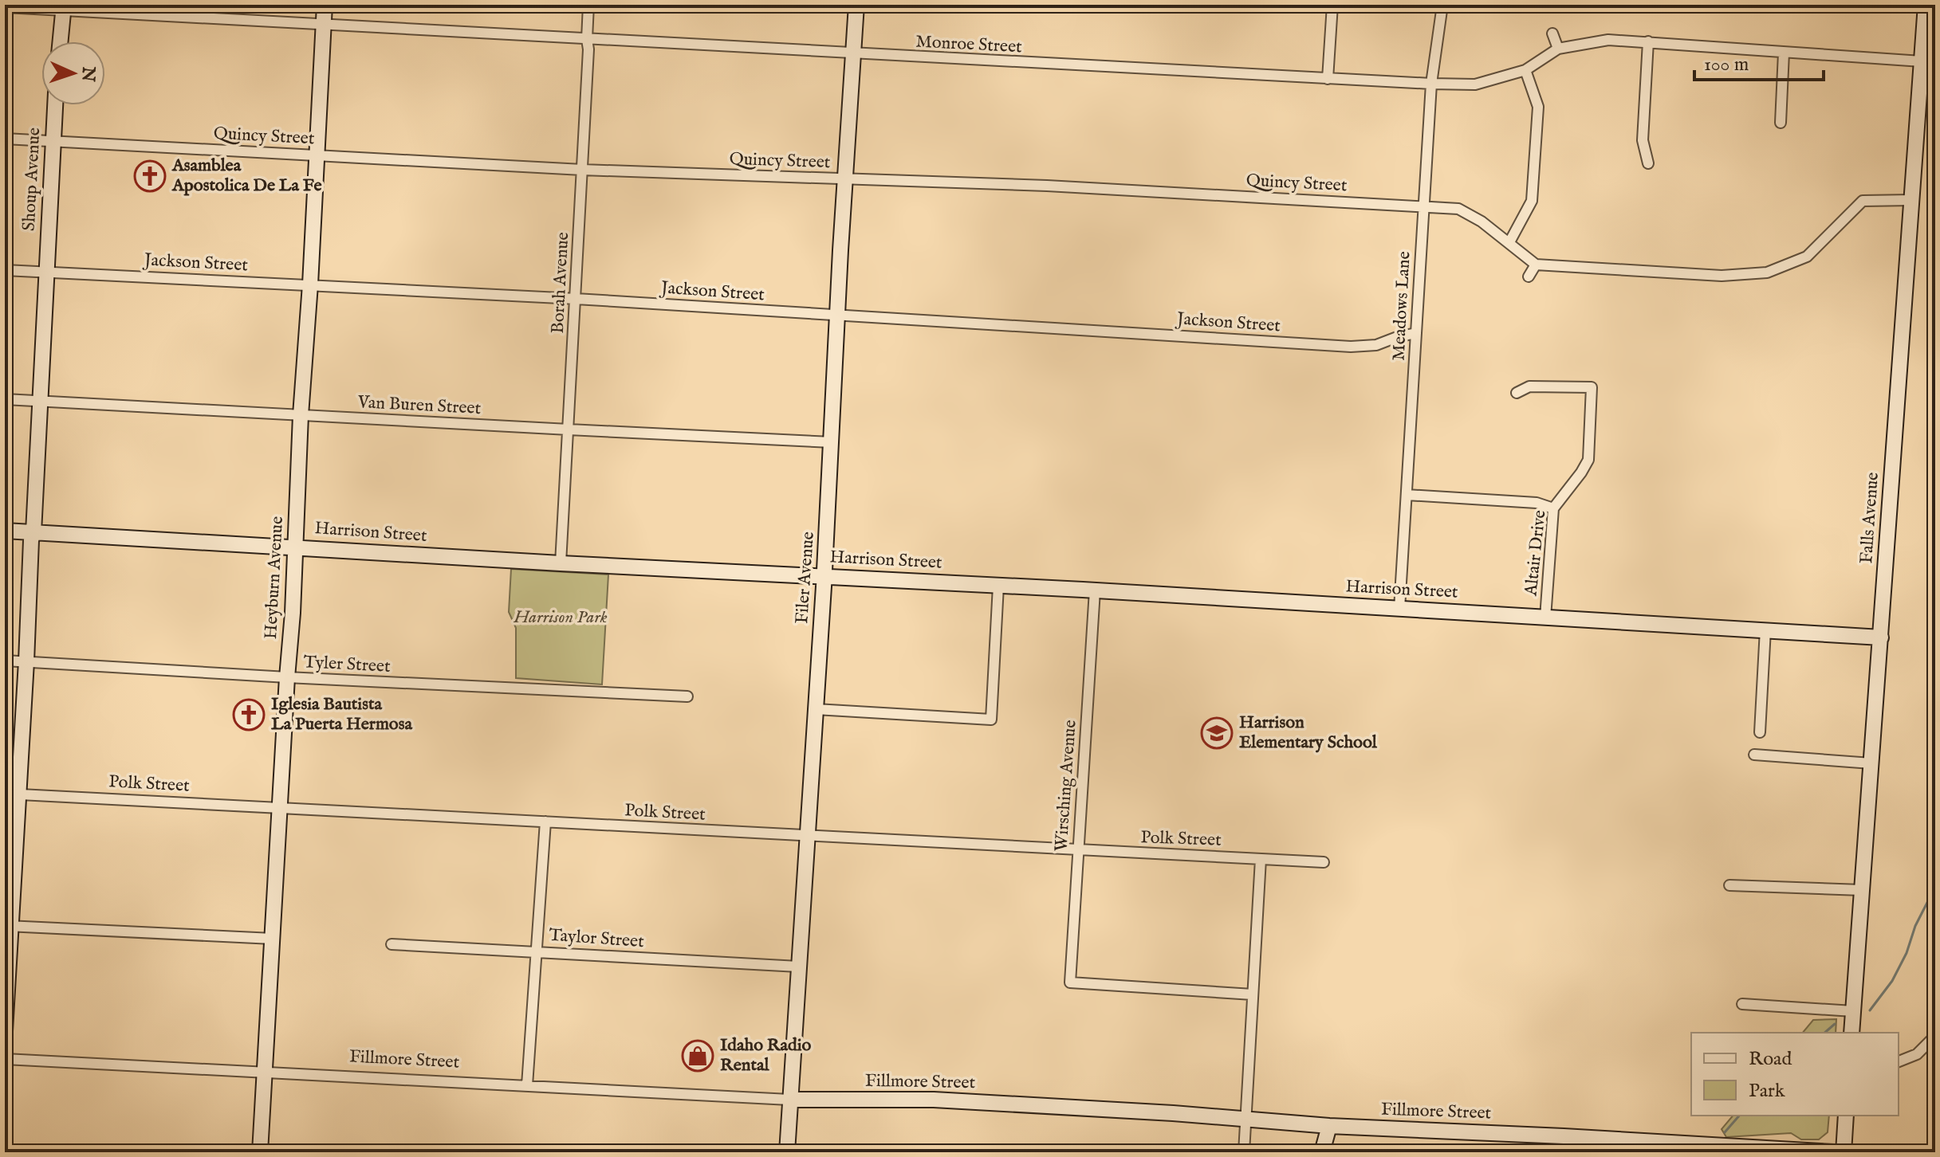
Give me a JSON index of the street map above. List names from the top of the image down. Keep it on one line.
{"streets":{"street":["Monroe Street","Quincy Street","Shoup Avenue","Jackson Street","Borah Avenue","Meadows Lane","Van Buren Street","Falls Avenue","Harrison Street","Altair Drive","Heyburn Avenue","Filer Avenue","Tyler Street","Polk Street","Wirsching Avenue","Taylor Street","Fillmore Street"]},"crossings":[["Monroe Street","Borah Avenue"],["Monroe Street","Meadows Lane"],["Monroe Street","Falls Avenue"],["Monroe Street","Heyburn Avenue"],["Monroe Street","Filer Avenue"],["Quincy Street","Shoup Avenue"],["Quincy Street","Borah Avenue"],["Quincy Street","Meadows Lane"],["Quincy Street","Heyburn Avenue"],["Quincy Street","Filer Avenue"],["Shoup Avenue","Jackson Street"],["Shoup Avenue","Van Buren Street"],["Shoup Avenue","Harrison Street"],["Shoup Avenue","Tyler Street"],["Shoup Avenue","Polk Street"],["Jackson Street","Borah Avenue"],["Jackson Street","Meadows Lane"],["Jackson Street","Heyburn Avenue"],["Jackson Street","Filer Avenue"],["Borah Avenue","Van Buren Street"],["Borah Avenue","Harrison Street"],["Meadows Lane","Harrison Street"],["Van Buren Street","Heyburn Avenue"],["Van Buren Street","Filer Avenue"],["Falls Avenue","Harrison Street"],["Harrison Street","Altair Drive"],["Harrison Street","Heyburn Avenue"],["Harrison Street","Filer Avenue"],["Harrison Street","Wirsching Avenue"],["Heyburn Avenue","Tyler Street"],["Heyburn Avenue","Polk Street"],["Heyburn Avenue","Fillmore Street"],["Filer Avenue","Polk Street"],["Filer Avenue","Taylor Street"],["Filer Avenue","Fillmore Street"],["Polk Street","Wirsching Avenue"]],"parks":["Harrison Park"],"places":{"church":["Asamblea Apostolica De La Fe","Iglesia Bautista La Puerta Hermosa"],"school or university":["Harrison Elementary School"],"shop":["Idaho Radio Rental"]},"legend":["Road","Park"],"scale_bar":"100 m","north":"right"}
